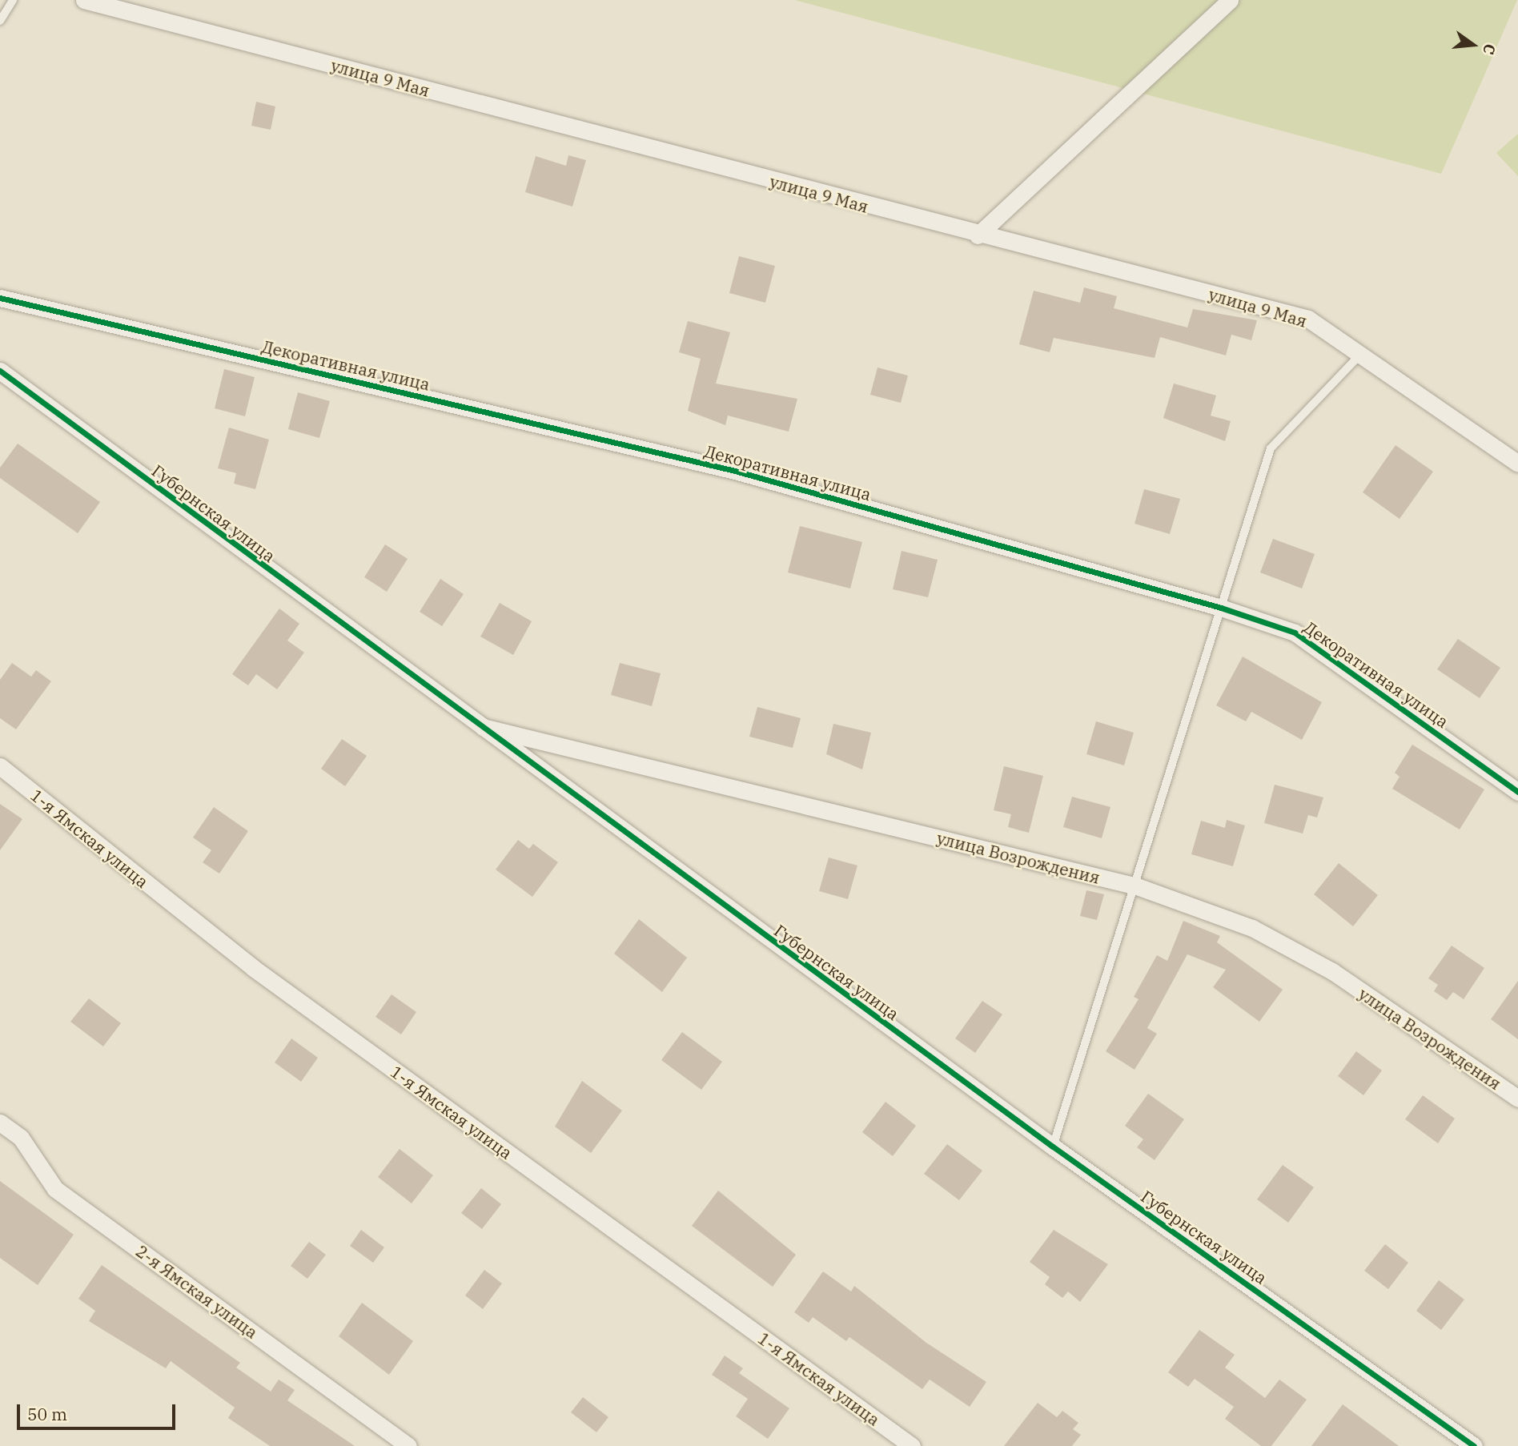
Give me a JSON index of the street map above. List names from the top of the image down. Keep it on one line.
{"streets":{"street":["улица 9 Мая","Декоративная улица","Губернская улица","1-я Ямская улица","улица Возрождения","2-я Ямская улица"]},"crossings":[["Губернская улица","улица Возрождения"]],"scale_bar":"50 m","north":"right"}
